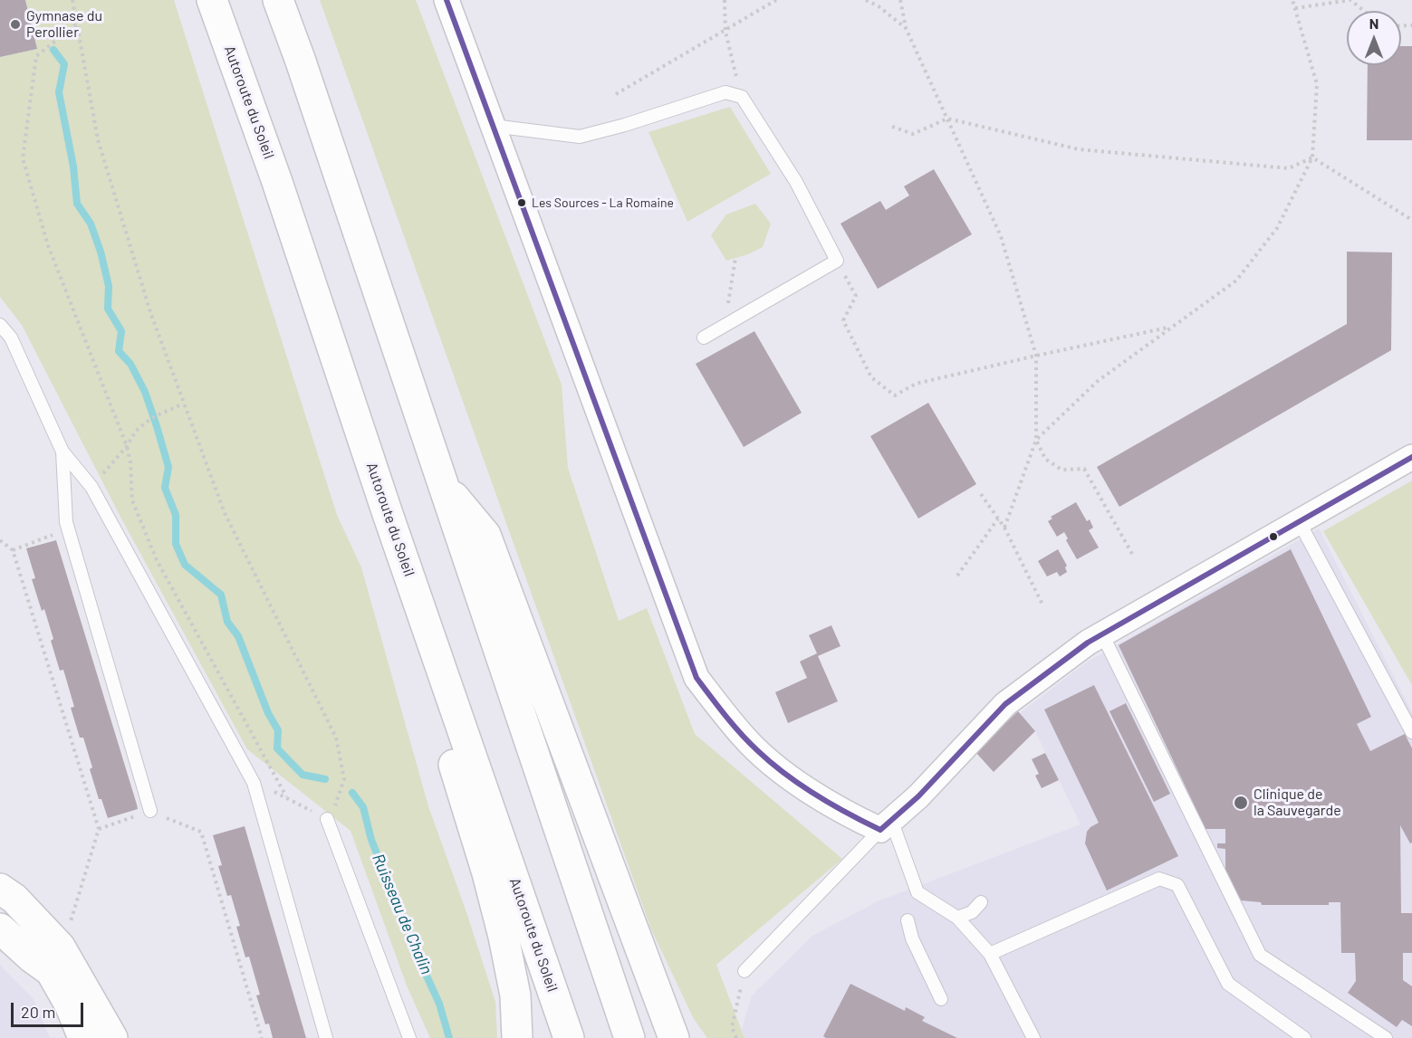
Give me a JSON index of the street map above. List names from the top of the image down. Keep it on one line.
{"streets":{"main road":["Autoroute du Soleil"]},"water":["Ruisseau de Chalin"],"places":["Gymnase du Perollier","Les Sources - La Romaine","Clinique de la Sauvegarde"],"scale_bar":"20 m","north":"top"}
